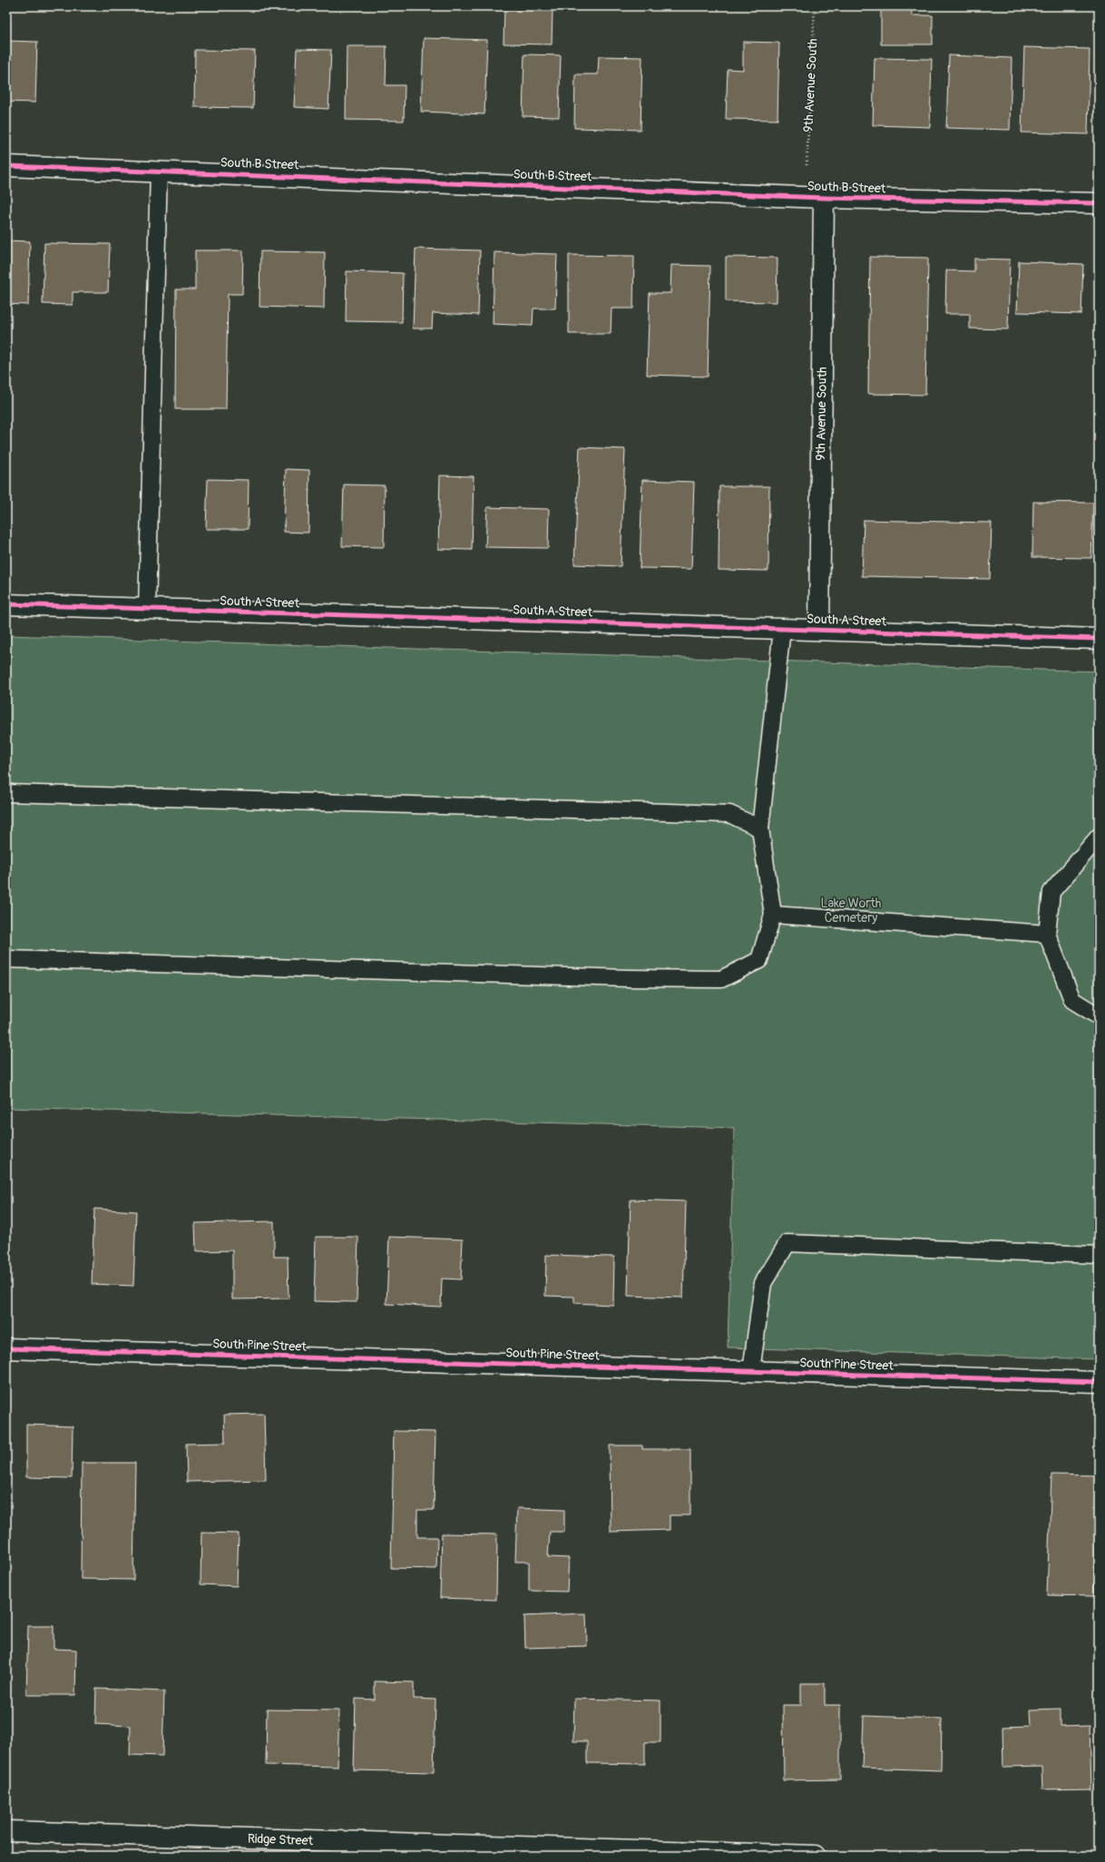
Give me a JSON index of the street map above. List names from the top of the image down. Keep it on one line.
{"streets":{"street":["9th Avenue South","South B Street","South A Street","South Pine Street","Ridge Street"]},"crossings":[["9th Avenue South","South B Street"],["9th Avenue South","South A Street"]],"parks":["Lake Worth Cemetery"]}
